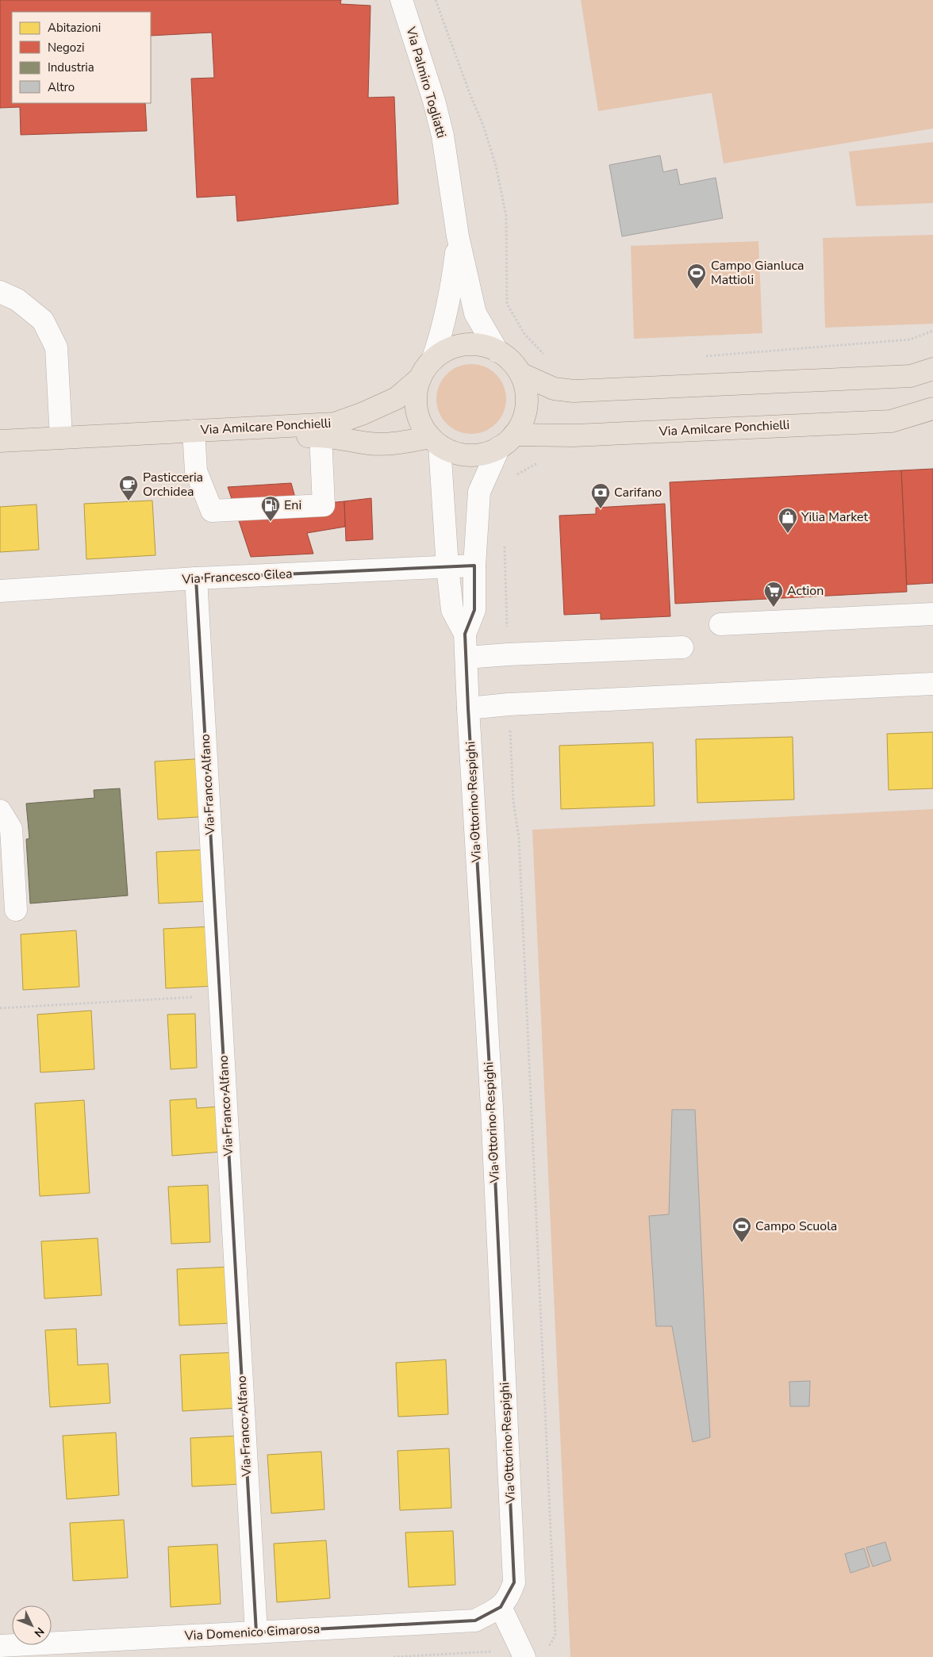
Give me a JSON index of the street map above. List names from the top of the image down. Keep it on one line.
{"streets":{"main road":["Via Amilcare Ponchielli"],"street":["Via Palmiro Togliatti","Via Francesco Cilea","Via Franco Alfano","Via Ottorino Respighi","Via Domenico Cimarosa"]},"crossings":[["Via Palmiro Togliatti","Via Amilcare Ponchielli"],["Via Palmiro Togliatti","Via Ottorino Respighi"],["Via Amilcare Ponchielli","Via Ottorino Respighi"],["Via Francesco Cilea","Via Franco Alfano"],["Via Francesco Cilea","Via Ottorino Respighi"],["Via Franco Alfano","Via Domenico Cimarosa"],["Via Ottorino Respighi","Via Domenico Cimarosa"]],"places":{"sports":["Campo Gianluca Mattioli","Campo Scuola"],"cafe":["Pasticceria Orchidea"],"bank":["Carifano"],"fuel station":["Eni"],"shop":["Yilia Market"],"supermarket":["Action"]},"legend":["Abitazioni","Negozi","Industria","Altro"],"north":"bottom right"}
